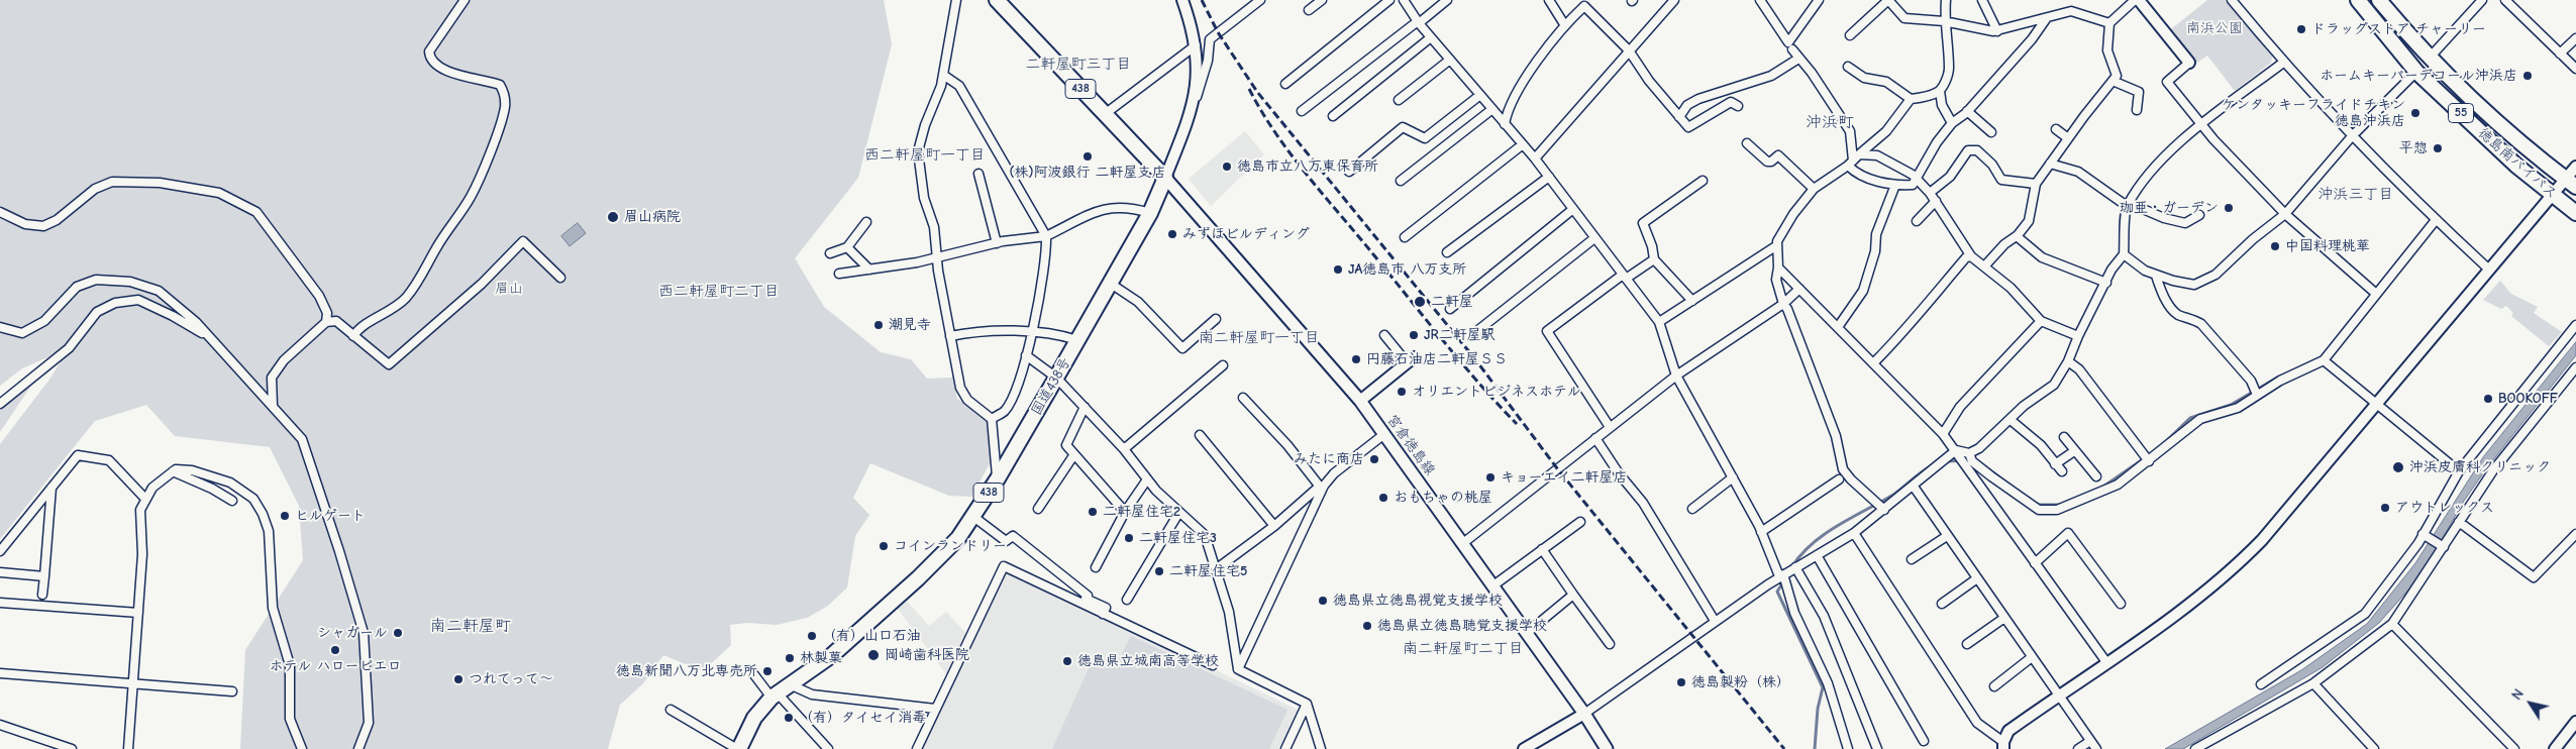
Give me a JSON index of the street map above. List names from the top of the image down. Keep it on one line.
{"streets":{"highway":["438","55","徳島南バイパス","国道438号"],"main road":["宮倉徳島線"]},"crossings":[["438","国道438号"],["438","宮倉徳島線"],["国道438号","宮倉徳島線"]],"districts":["二軒屋町三丁目","沖浜町","西二軒屋町一丁目","沖浜三丁目","西二軒屋町二丁目","南二軒屋町一丁目","南二軒屋町","南二軒屋町二丁目"],"parks":["南浜公園","眉山"],"places":["ドラッグストア チャーリー","ホームキーパーデコール沖浜店","ケンタッキーフライドチキン 徳島沖浜店","平惣","(株)阿波銀行 二軒屋支店","徳島市立八万東保育所","珈亜・ガーデン","眉山病院","みずほビルディング","中国料理桃華","JA徳島市 八万支所","二軒屋","潮見寺","JR二軒屋駅","円藤石油店二軒屋ＳＳ","オリエントビジネスホテル","BOOKOFF","みたに商店","沖浜皮膚科クリニック","キョーエイ二軒屋店","おもちゃの桃屋","アウトレックス","二軒屋住宅2","ヒルゲート","二軒屋住宅3","コインランドリー","二軒屋住宅5","徳島県立徳島視覚支援学校","徳島県立徳島聴覚支援学校","シャガール","（有）山口石油","ホテル ハローピエロ","岡崎歯科医院","林製菓","徳島県立城南高等学校","徳島新聞八万北専売所","つれてって～","徳島製粉（株）","（有）タイセイ消毒"],"north":"top left"}
